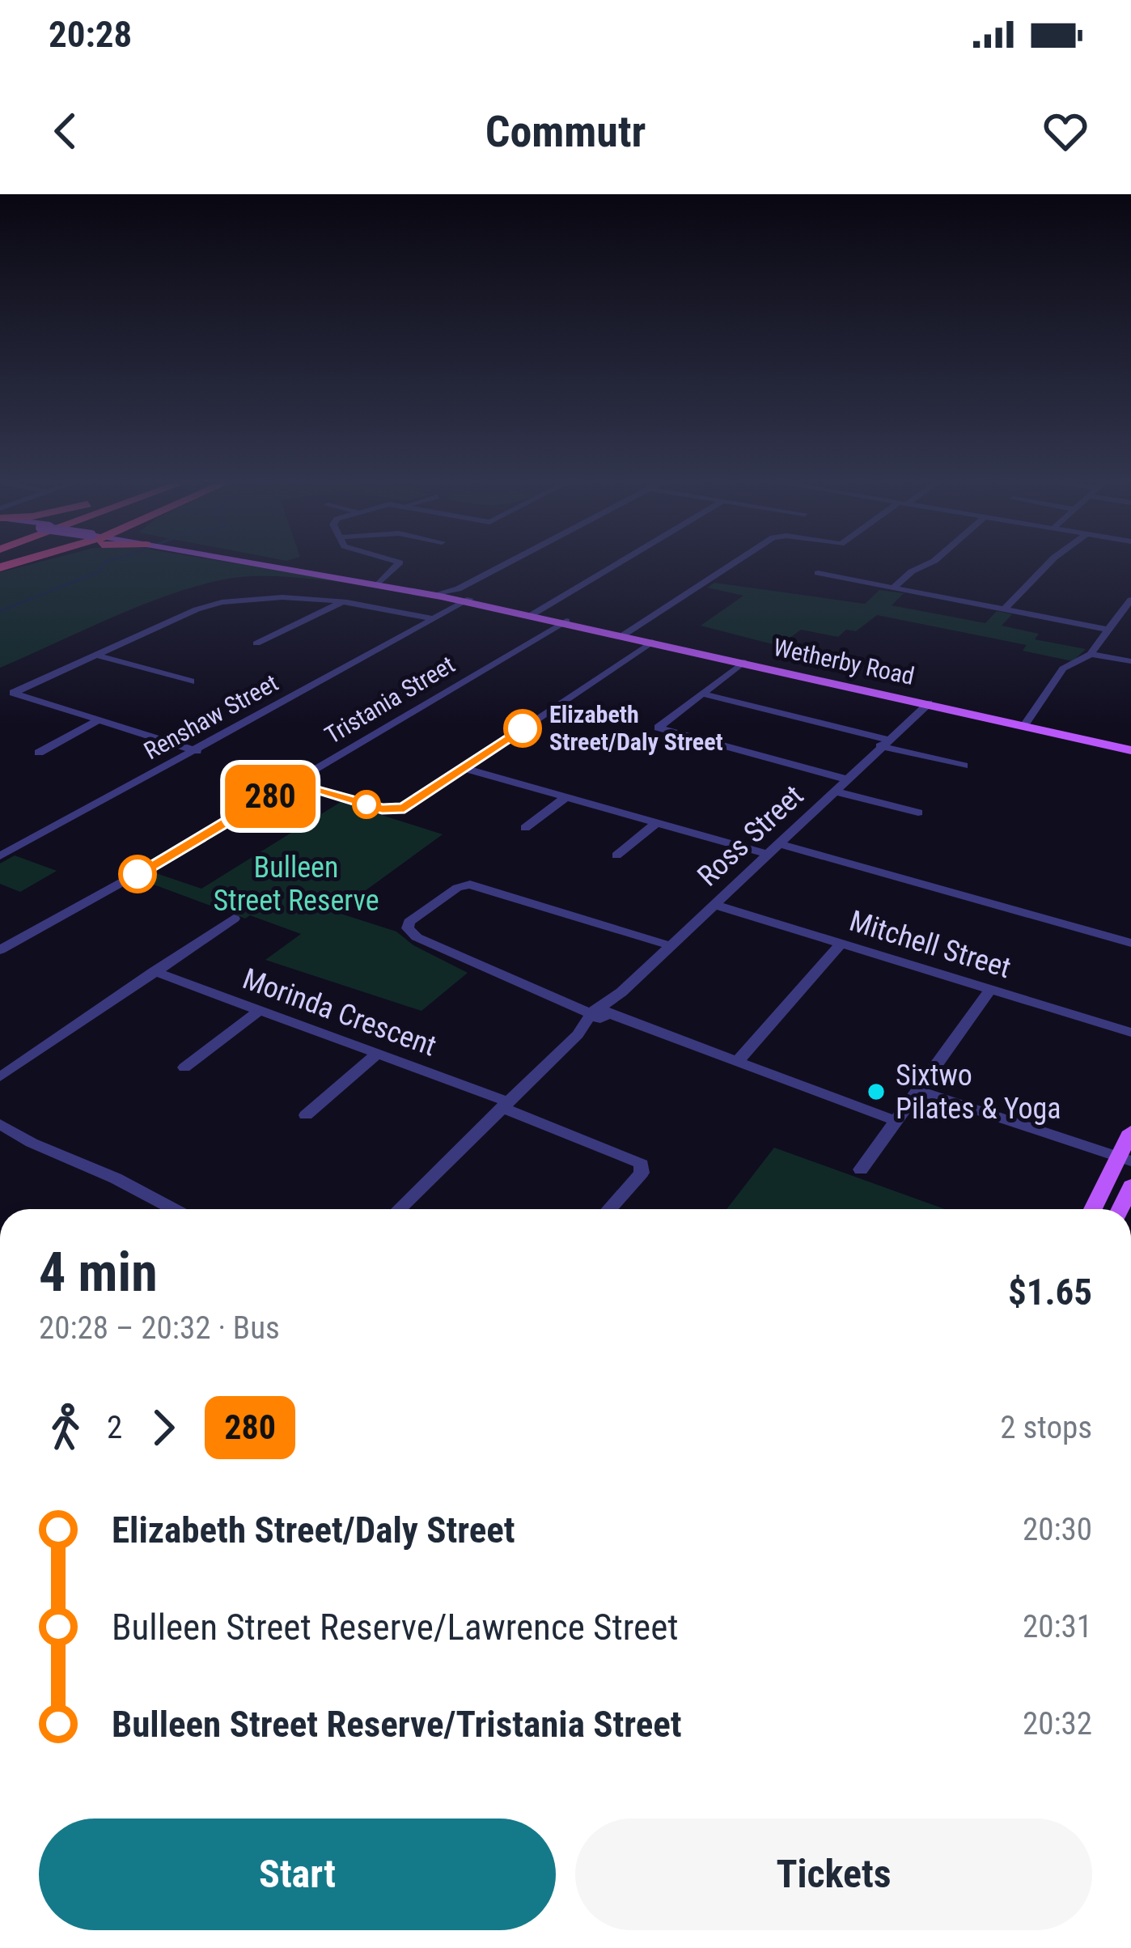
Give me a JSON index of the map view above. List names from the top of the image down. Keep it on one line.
{"streets":{"main road":["Wetherby Road"],"street":["Tristania Street","Renshaw Street","Ross Street","Mitchell Street","Morinda Crescent"]},"crossings":[["Wetherby Road","Tristania Street"],["Wetherby Road","Renshaw Street"],["Wetherby Road","Ross Street"],["Ross Street","Mitchell Street"],["Ross Street","Morinda Crescent"]],"parks":["Bulleen Street Reserve"],"places":["Elizabeth Street/Daly Street","Sixtwo Pilates & Yoga"],"lines":["bus line 280"],"page":{"status":"20:28","header":"Commutr","on_map":"280","heading":["4 min","20:28 – 20:32 · Bus","$1.65"],"legs":["2","280","2 stops"],"list":[{"name":"Elizabeth Street/Daly Street","value":"20:30"},{"name":"Bulleen Street Reserve/Lawrence Street","value":"20:31"},{"name":"Bulleen Street Reserve/Tristania Street","value":"20:32"}],"buttons":["Start","Tickets"]}}
